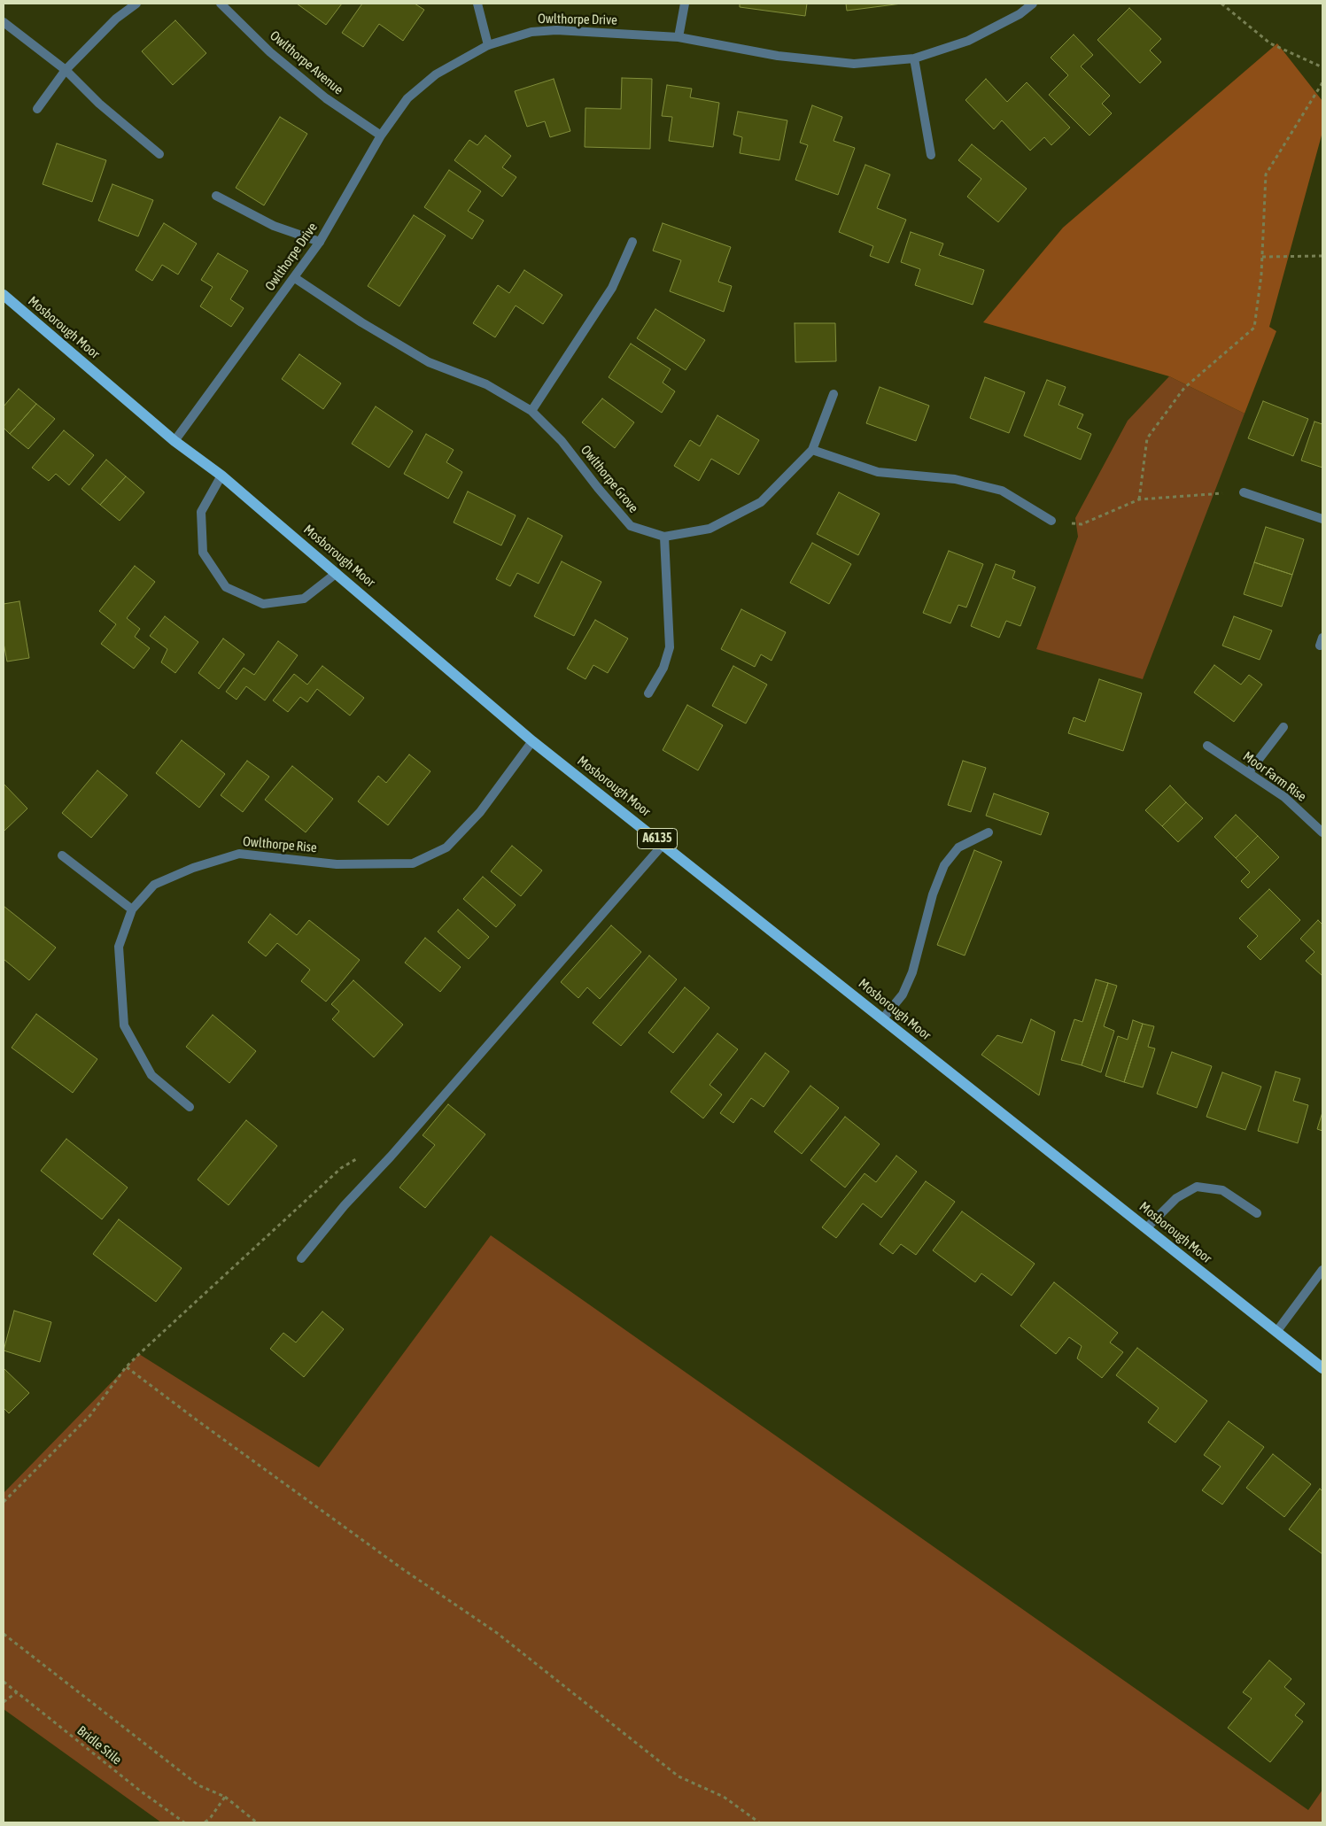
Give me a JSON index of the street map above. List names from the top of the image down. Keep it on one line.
{"streets":{"main road":["Mosborough Moor","A6135"],"street":["Owlthorpe Drive","Owlthorpe Avenue","Owlthorpe Grove","Moor Farm Rise","Owlthorpe Rise"],"path":["Bridle Stile"]},"crossings":[["Owlthorpe Drive","Owlthorpe Avenue"],["Owlthorpe Drive","Mosborough Moor"],["Owlthorpe Drive","Owlthorpe Grove"],["Mosborough Moor","Owlthorpe Rise"]]}
